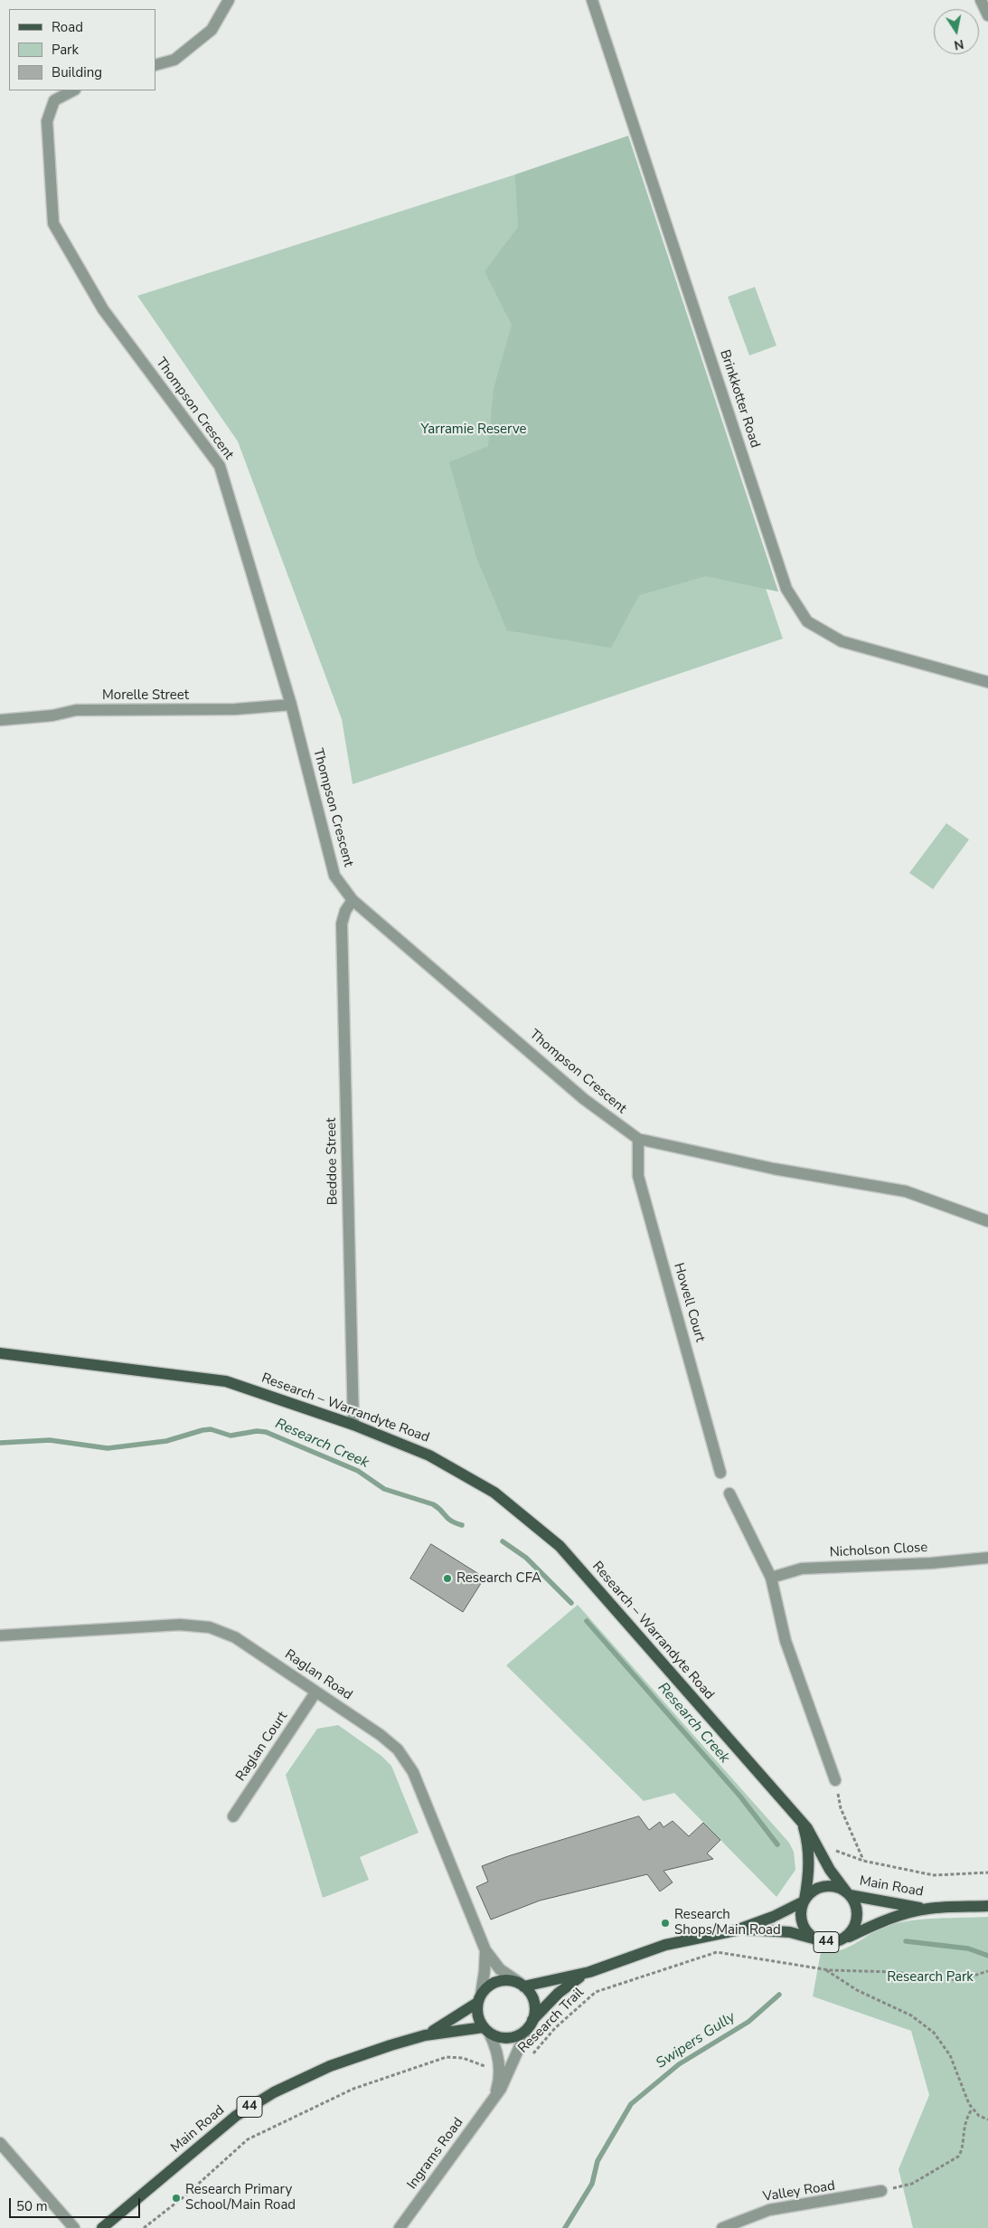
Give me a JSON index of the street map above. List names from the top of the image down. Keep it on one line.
{"streets":{"main road":["Research – Warrandyte Road","Main Road","44"],"street":["Brinkkotter Road","Thompson Crescent","Morelle Street","Beddoe Street","Howell Court","Nicholson Close","Raglan Road","Raglan Court","Ingrams Road","Valley Road"],"path":["Research Trail"]},"crossings":[["Thompson Crescent","Morelle Street"],["Thompson Crescent","Beddoe Street"],["Thompson Crescent","Howell Court"],["Beddoe Street","Research – Warrandyte Road"],["Research – Warrandyte Road","Main Road"],["Research – Warrandyte Road","44"],["Raglan Road","Raglan Court"],["Raglan Road","Main Road"],["Raglan Road","Ingrams Road"],["Main Road","44"],["Main Road","Ingrams Road"]],"water":["Research Creek","Swipers Gully"],"parks":["Yarramie Reserve","Research Park"],"places":["Research CFA","Research Shops/Main Road","Research Primary School/Main Road"],"legend":["Road","Park","Building"],"scale_bar":"50 m","north":"bottom"}
